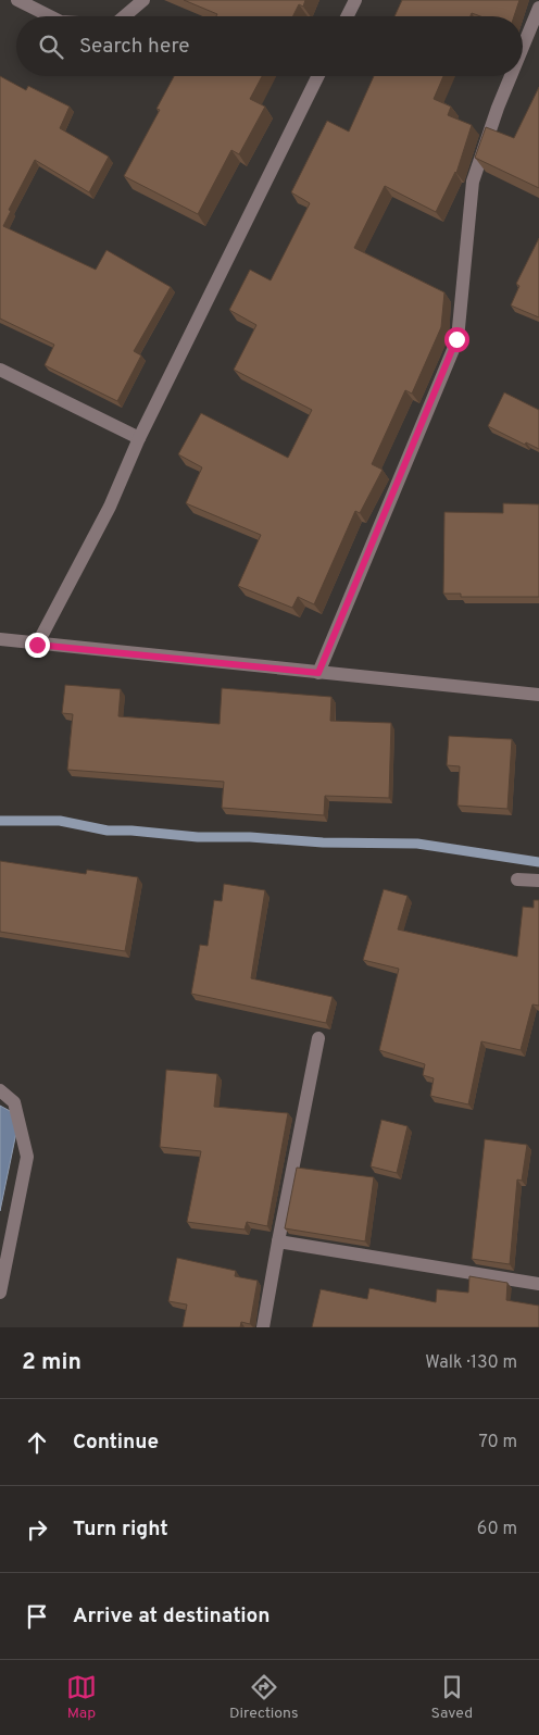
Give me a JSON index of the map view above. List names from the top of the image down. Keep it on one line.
{"page":{"search":"Search here","heading":["2 min","Walk · 130 m"],"list":[["Continue","70 m"],["Turn right","60 m"],"Arrive at destination"],"nav":["Map","Directions","Saved"]}}
